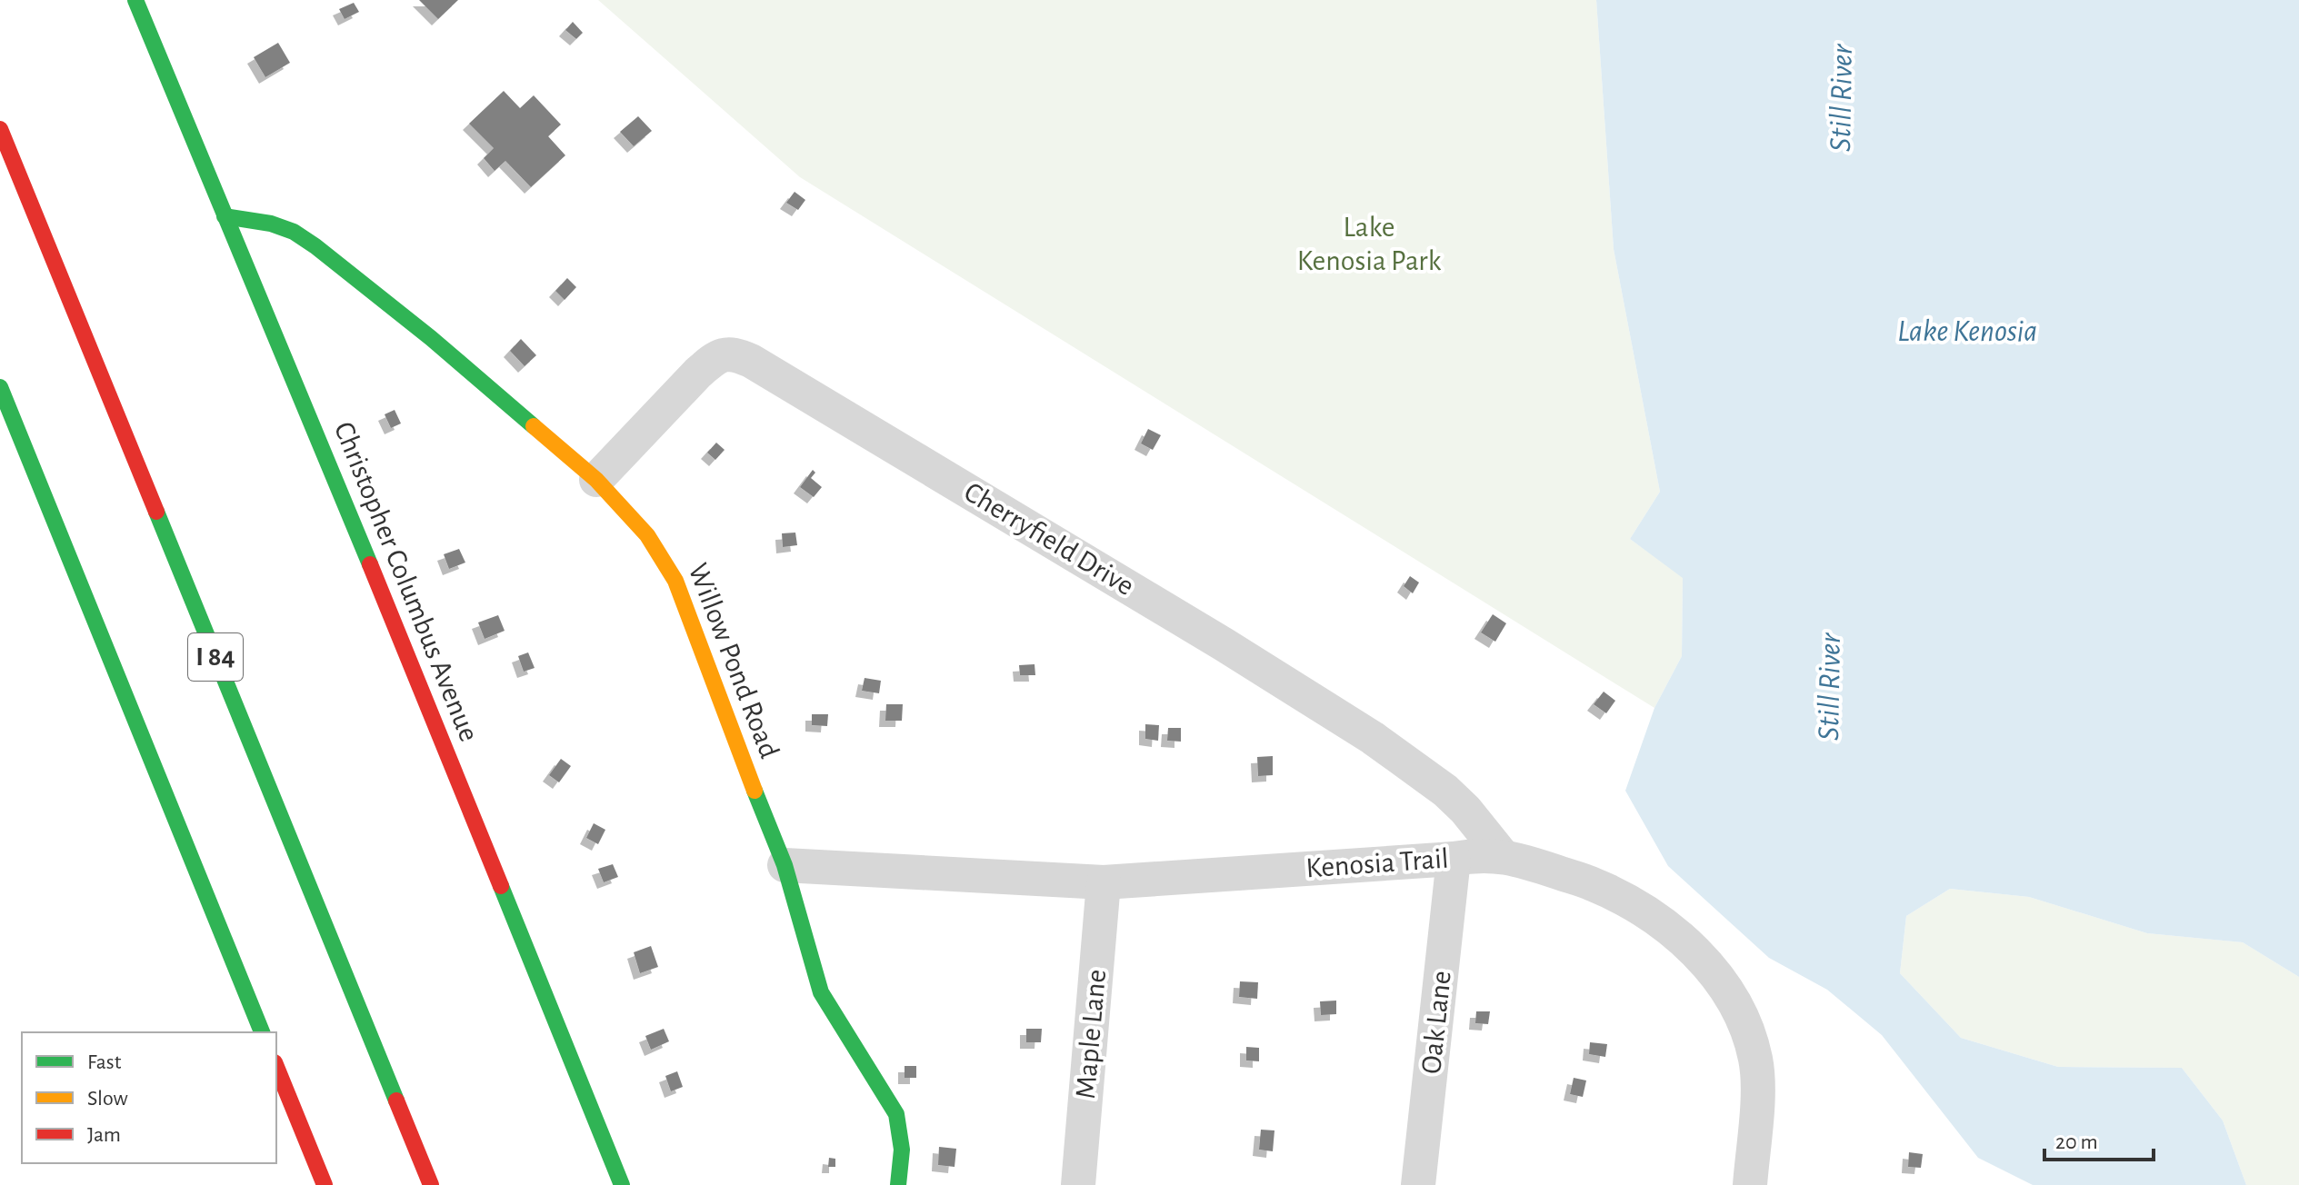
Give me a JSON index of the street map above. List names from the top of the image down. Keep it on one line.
{"streets":{"main road":["Christopher Columbus Avenue","I 84","Willow Pond Road"],"street":["Cherryfield Drive","Kenosia Trail","Oak Lane","Maple Lane"]},"crossings":[["Cherryfield Drive","Willow Pond Road"],["Cherryfield Drive","Kenosia Trail"],["Christopher Columbus Avenue","Willow Pond Road"],["Willow Pond Road","Kenosia Trail"],["Kenosia Trail","Oak Lane"],["Kenosia Trail","Maple Lane"]],"water":["Still River","Lake Kenosia"],"parks":["Lake Kenosia Park"],"legend":["Fast","Slow","Jam"],"scale_bar":"20 m"}
